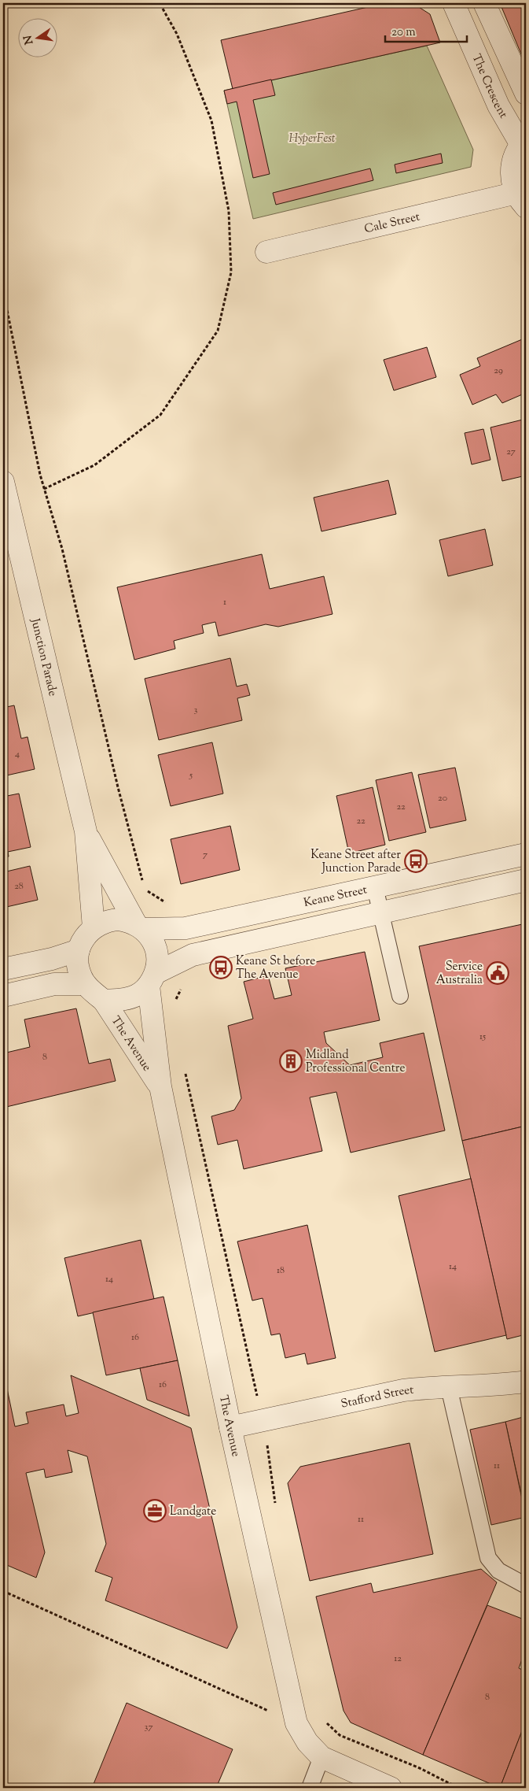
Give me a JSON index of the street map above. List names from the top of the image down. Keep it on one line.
{"streets":{"street":["The Crescent","Cale Street","Junction Parade","Keane Street","The Avenue","Stafford Street"]},"crossings":[["Junction Parade","Keane Street"],["Junction Parade","The Avenue"],["Keane Street","The Avenue"],["The Avenue","Stafford Street"]],"parks":["HyperFest"],"places":{"bus stop":["Keane Street after Junction Parade","Keane St before The Avenue"],"public building":["Service Australia"],"building":["Midland Professional Centre"],"office":["Landgate"]},"house_numbers":["29","27","1","3","4","5","20","22","22","7","28","15","8","14","18","14","16","16","11","11","12","8","37"],"scale_bar":"20 m","north":"left"}
